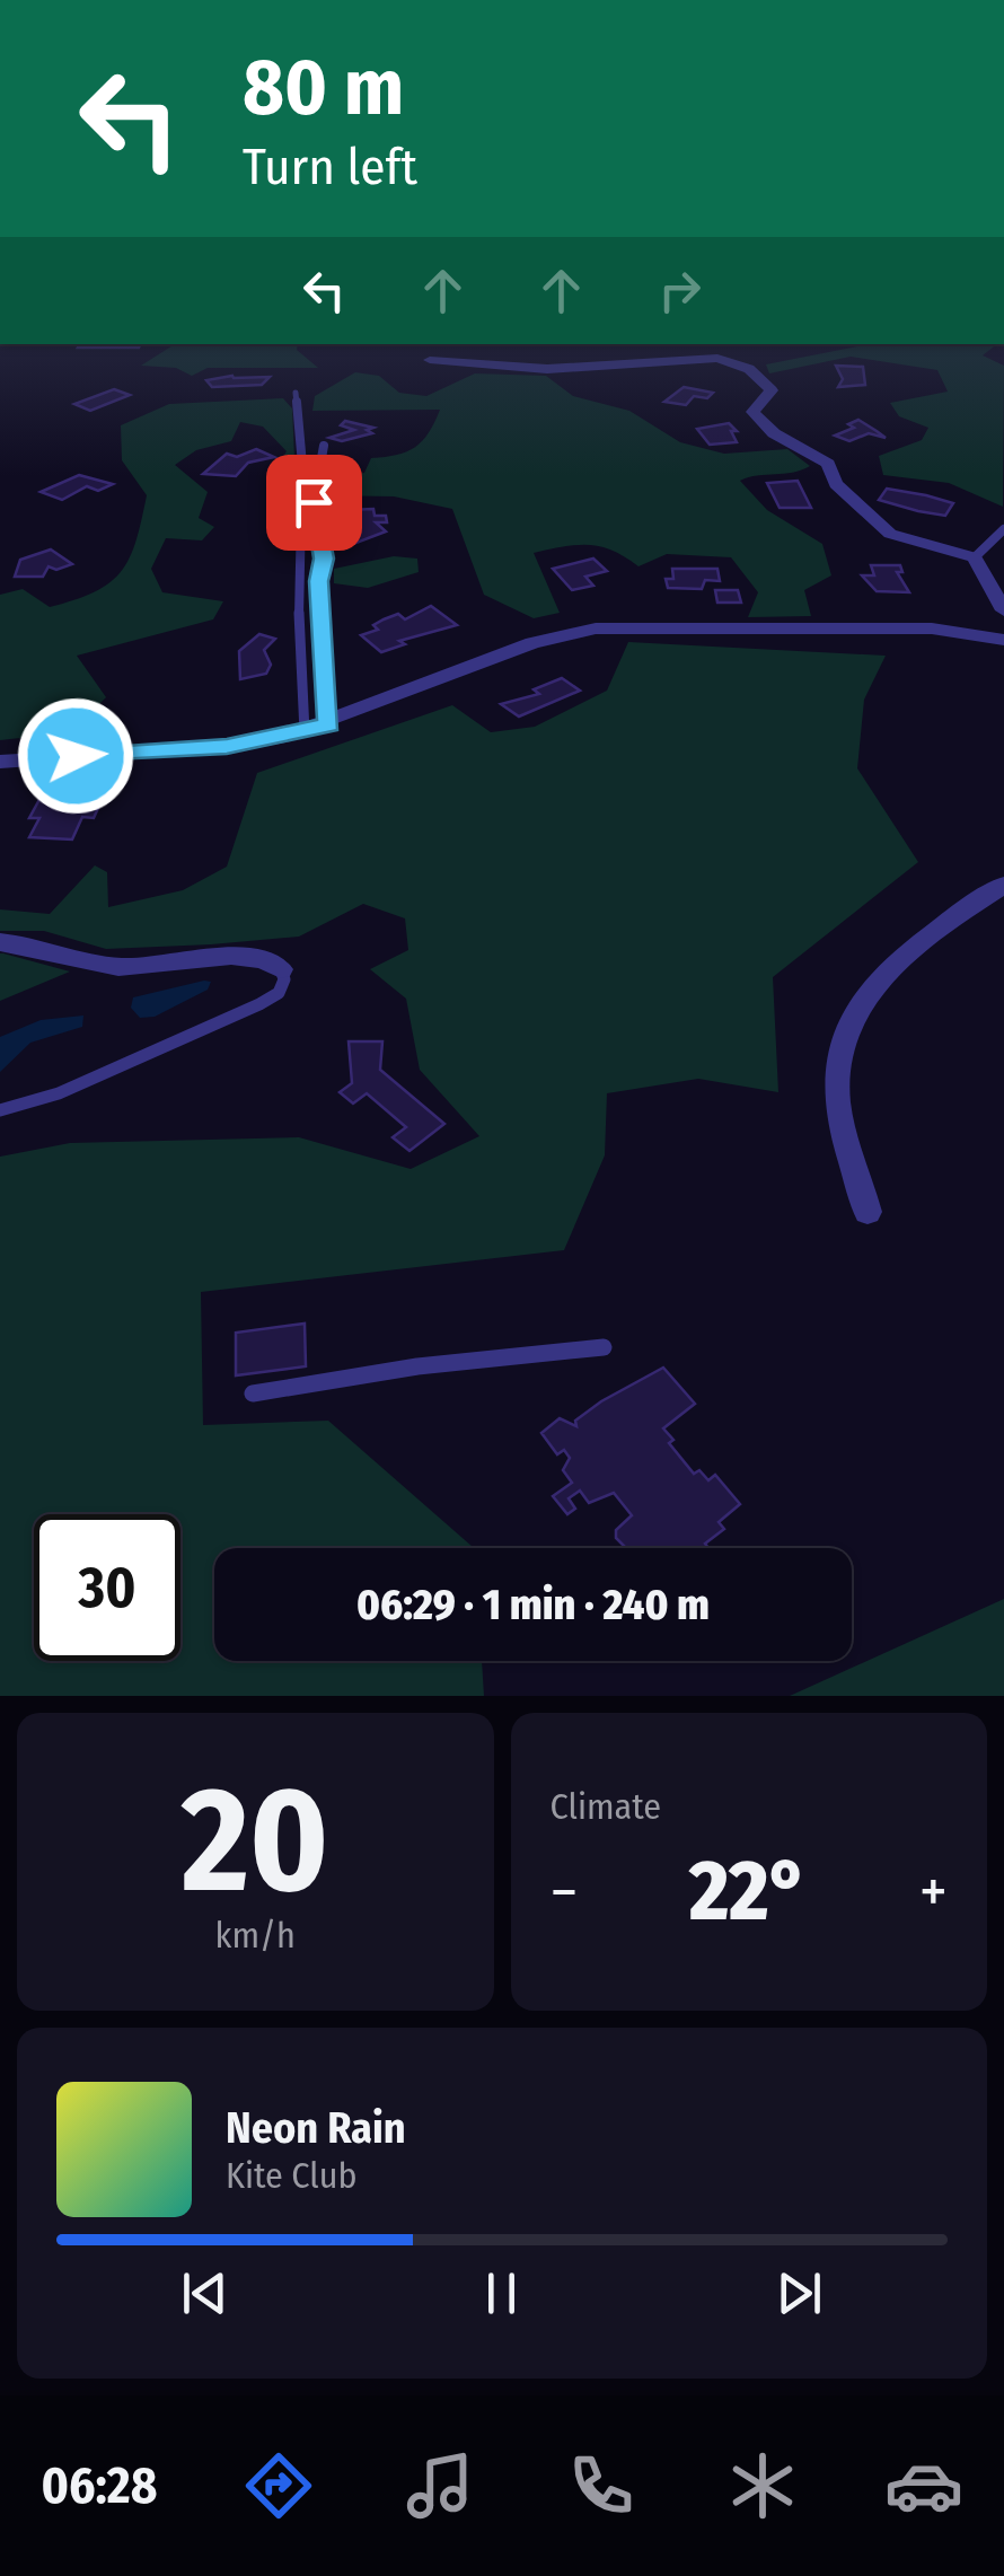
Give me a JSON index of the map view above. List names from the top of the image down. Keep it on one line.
{"page":{"turn":["80 m","Turn left"],"limit":"30","trip":"06:29 · 1 min · 240 m","tile":[["20","km/h"],"Climate"],"heat":["−","22°","+"],"song":["Neon Rain","Kite Club"],"tabs":"06:28"}}
